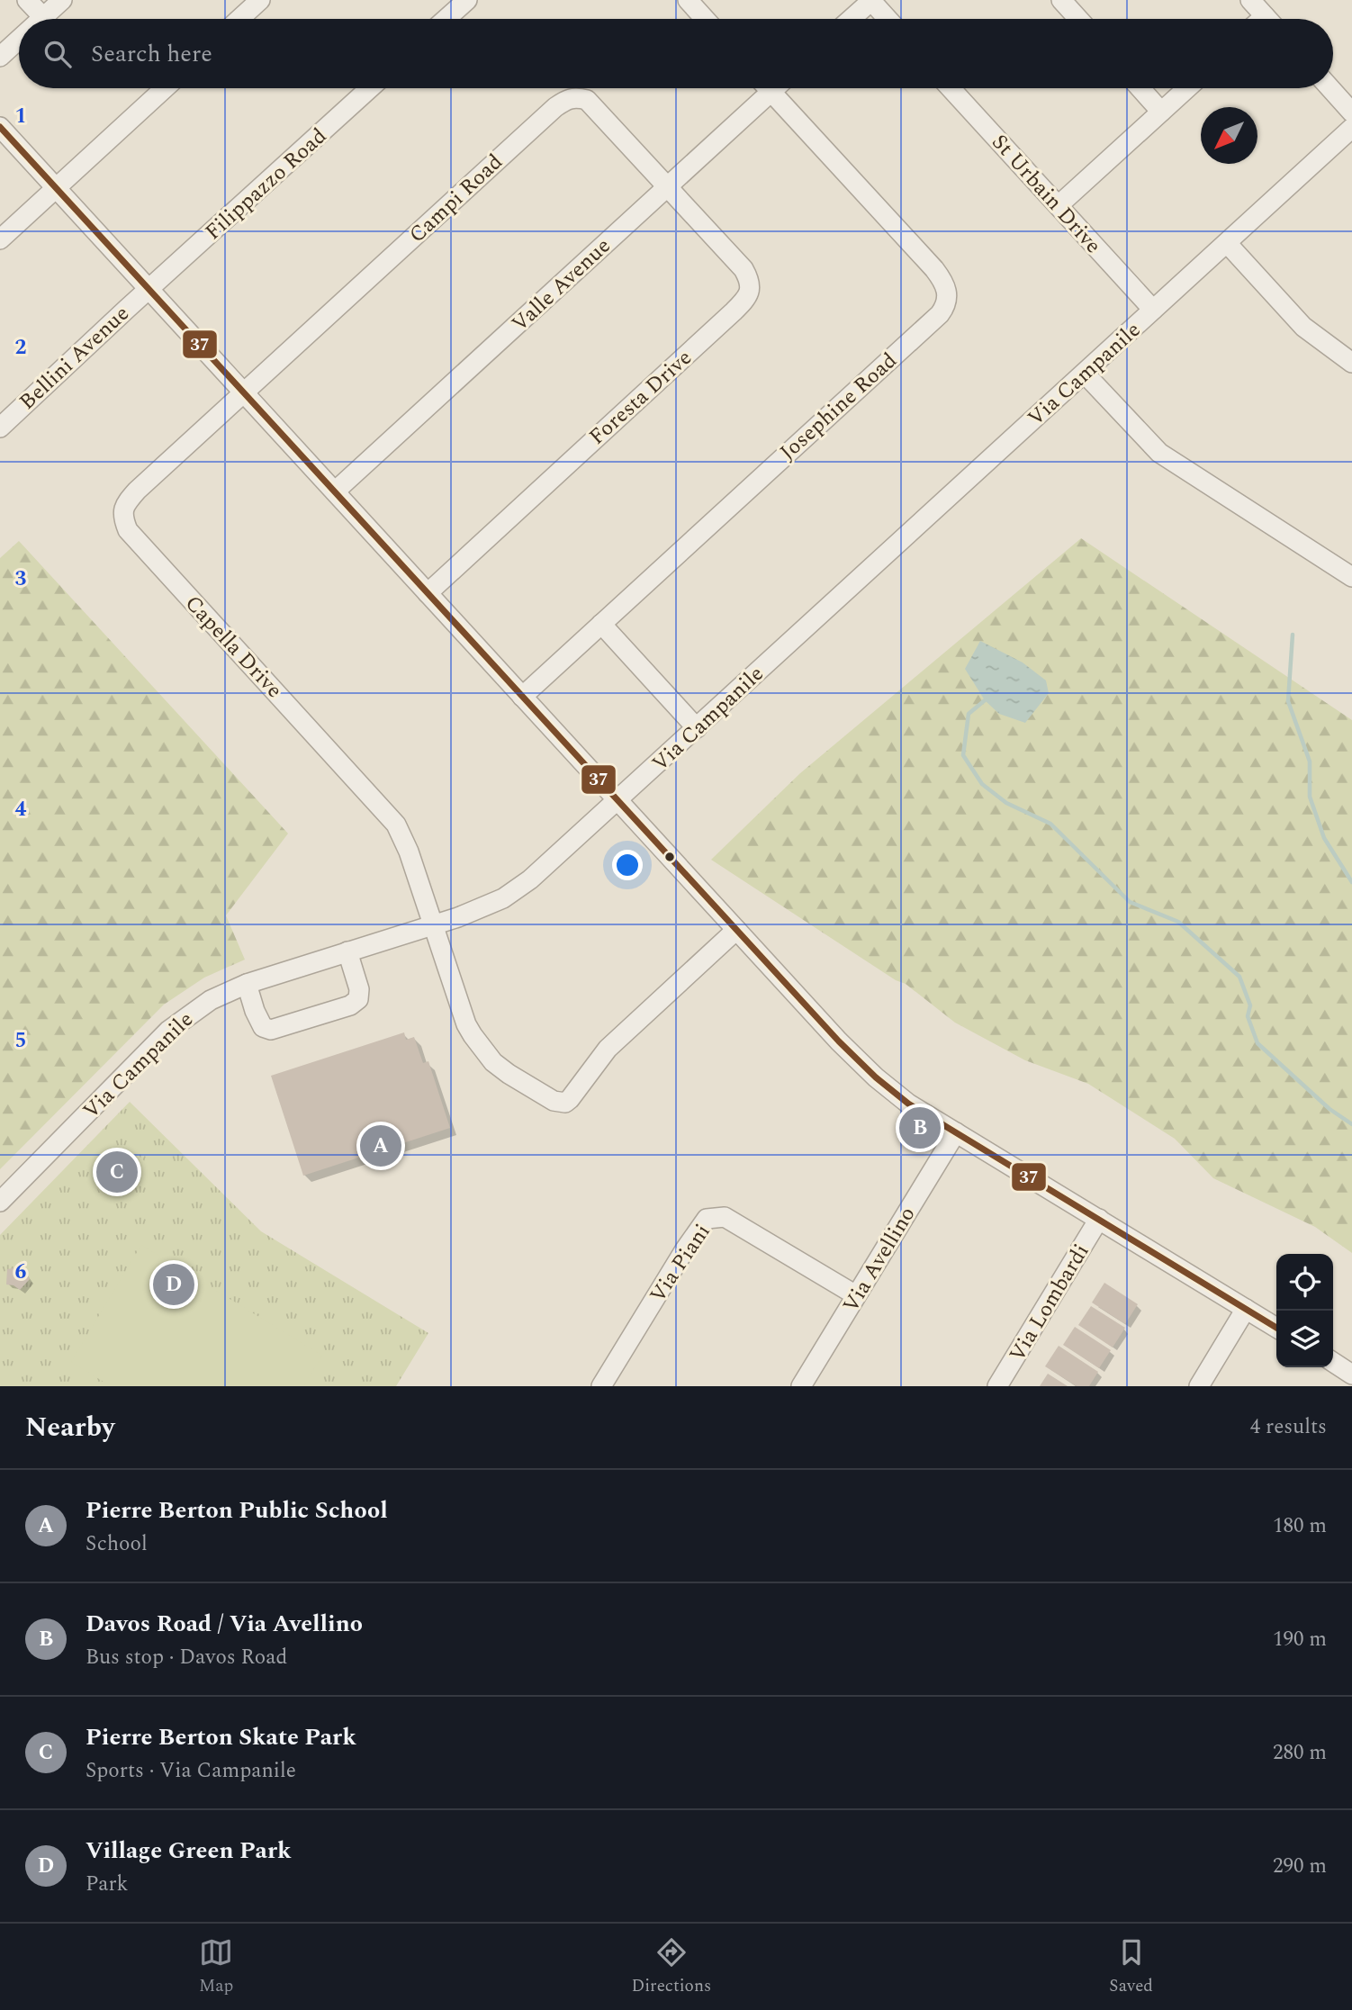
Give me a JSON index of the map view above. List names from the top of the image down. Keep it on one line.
{"streets":{"street":["Filippazzo Road","St Urbain Drive","Campi Road","Valle Avenue","Bellini Avenue","Via Campanile","Foresta Drive","Josephine Road","Capella Drive","Via Avellino","Via Piani","Via Lombardi"]},"crossings":[["Filippazzo Road","Bellini Avenue"],["St Urbain Drive","Via Campanile"],["Campi Road","Valle Avenue"],["Campi Road","Foresta Drive"],["Campi Road","Capella Drive"],["Valle Avenue","Foresta Drive"],["Via Campanile","Capella Drive"],["Via Avellino","Via Piani"]],"lines":["transit line 37"],"north":"bottom left","page":{"search":"Search here","pins":["B","A","C","D"],"heading":["Nearby","4 results"],"list":[{"mark":"A","name":"Pierre Berton Public School","note":"School","value":"180 m"},{"mark":"B","name":"Davos Road / Via Avellino","note":"Bus stop · Davos Road","value":"190 m"},{"mark":"C","name":"Pierre Berton Skate Park","note":"Sports · Via Campanile","value":"280 m"},{"mark":"D","name":"Village Green Park","note":"Park","value":"290 m"}],"nav":["Map","Directions","Saved"]},"grid":{"rows":["1","2","3","4","5","6"]}}
